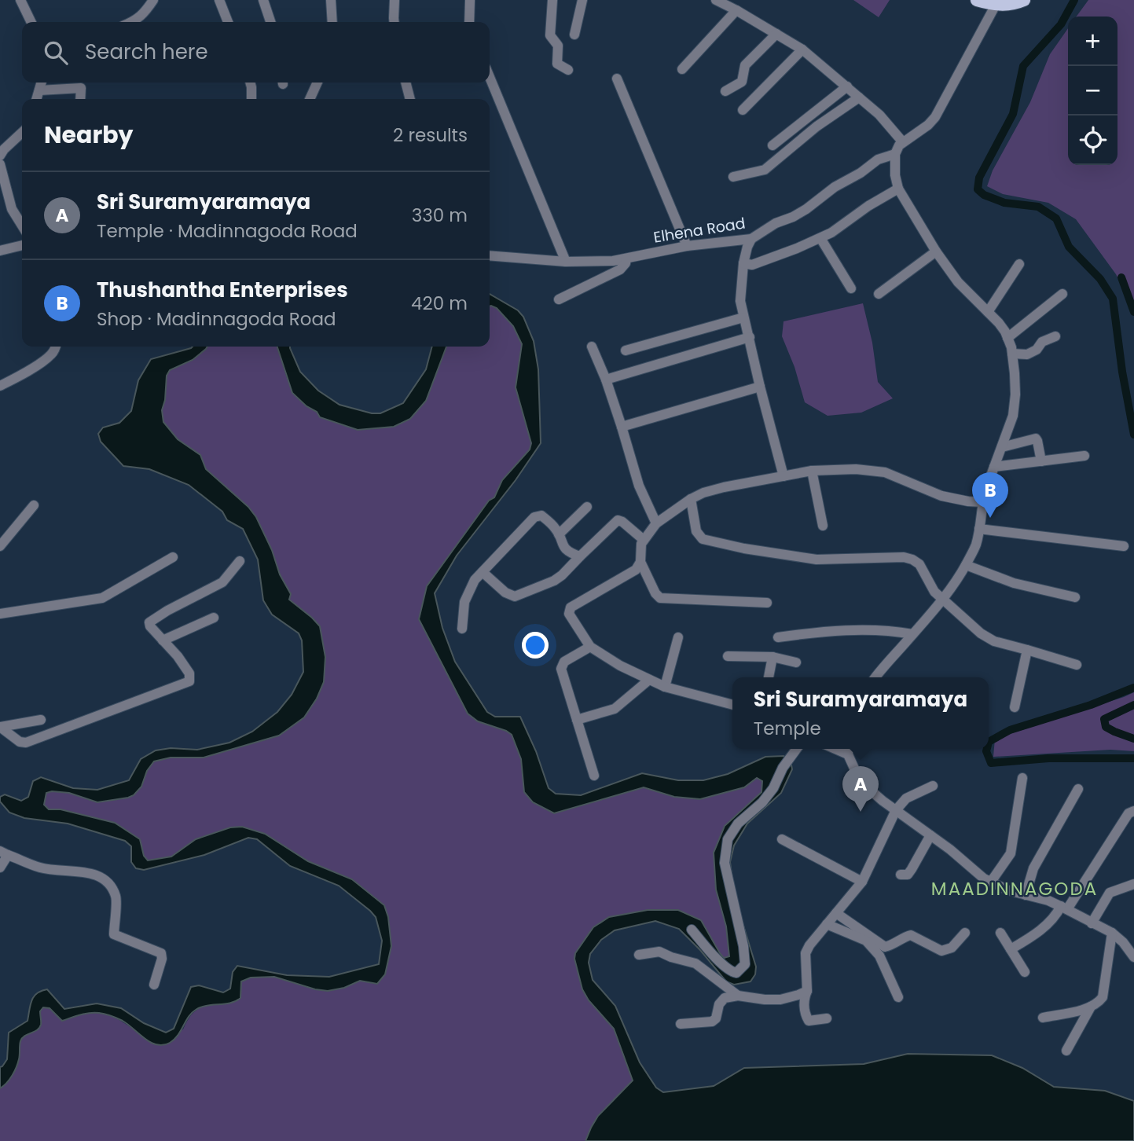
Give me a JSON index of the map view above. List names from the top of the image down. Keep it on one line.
{"streets":{"street":["Elhena Road"]},"districts":["MAADINNAGODA"],"page":{"map_buttons":["+","−"],"search":"Search here","heading":["Nearby","2 results"],"list":[{"mark":"A","name":"Sri Suramyaramaya","note":"Temple · Madinnagoda Road","value":"330 m"},{"mark":"B","name":"Thushantha Enterprises","note":"Shop · Madinnagoda Road","value":"420 m"}],"pins":["B","A"],"popup":["Sri Suramyaramaya","Temple"]}}
